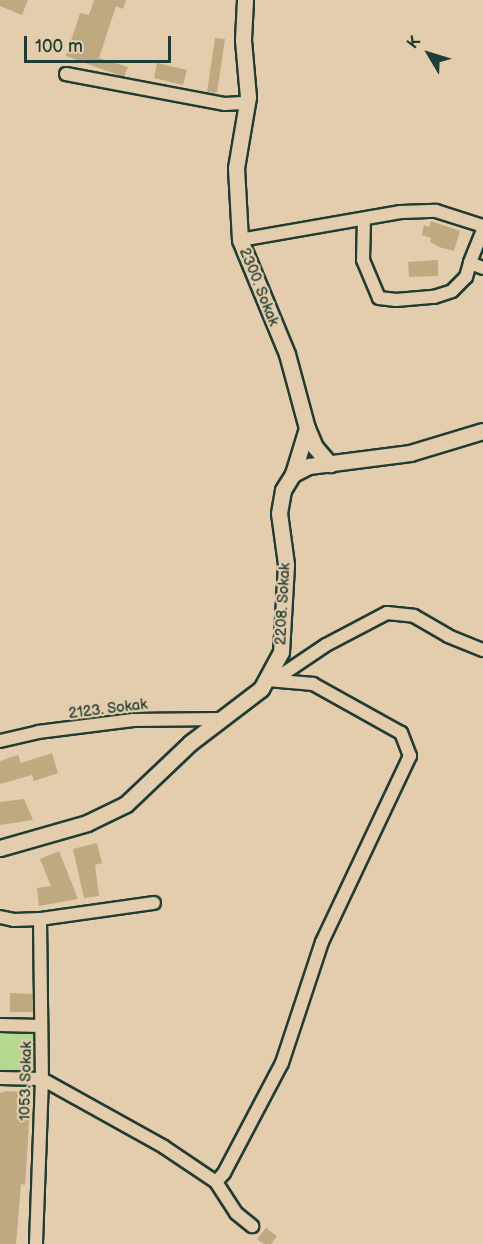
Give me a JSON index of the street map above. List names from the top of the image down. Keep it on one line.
{"streets":{"street":["2300. Sokak","2208. Sokak","2123. Sokak","1053. Sokak"]},"crossings":[["2300. Sokak","2208. Sokak"],["2208. Sokak","2123. Sokak"]],"scale_bar":"100 m","north":"top left"}
